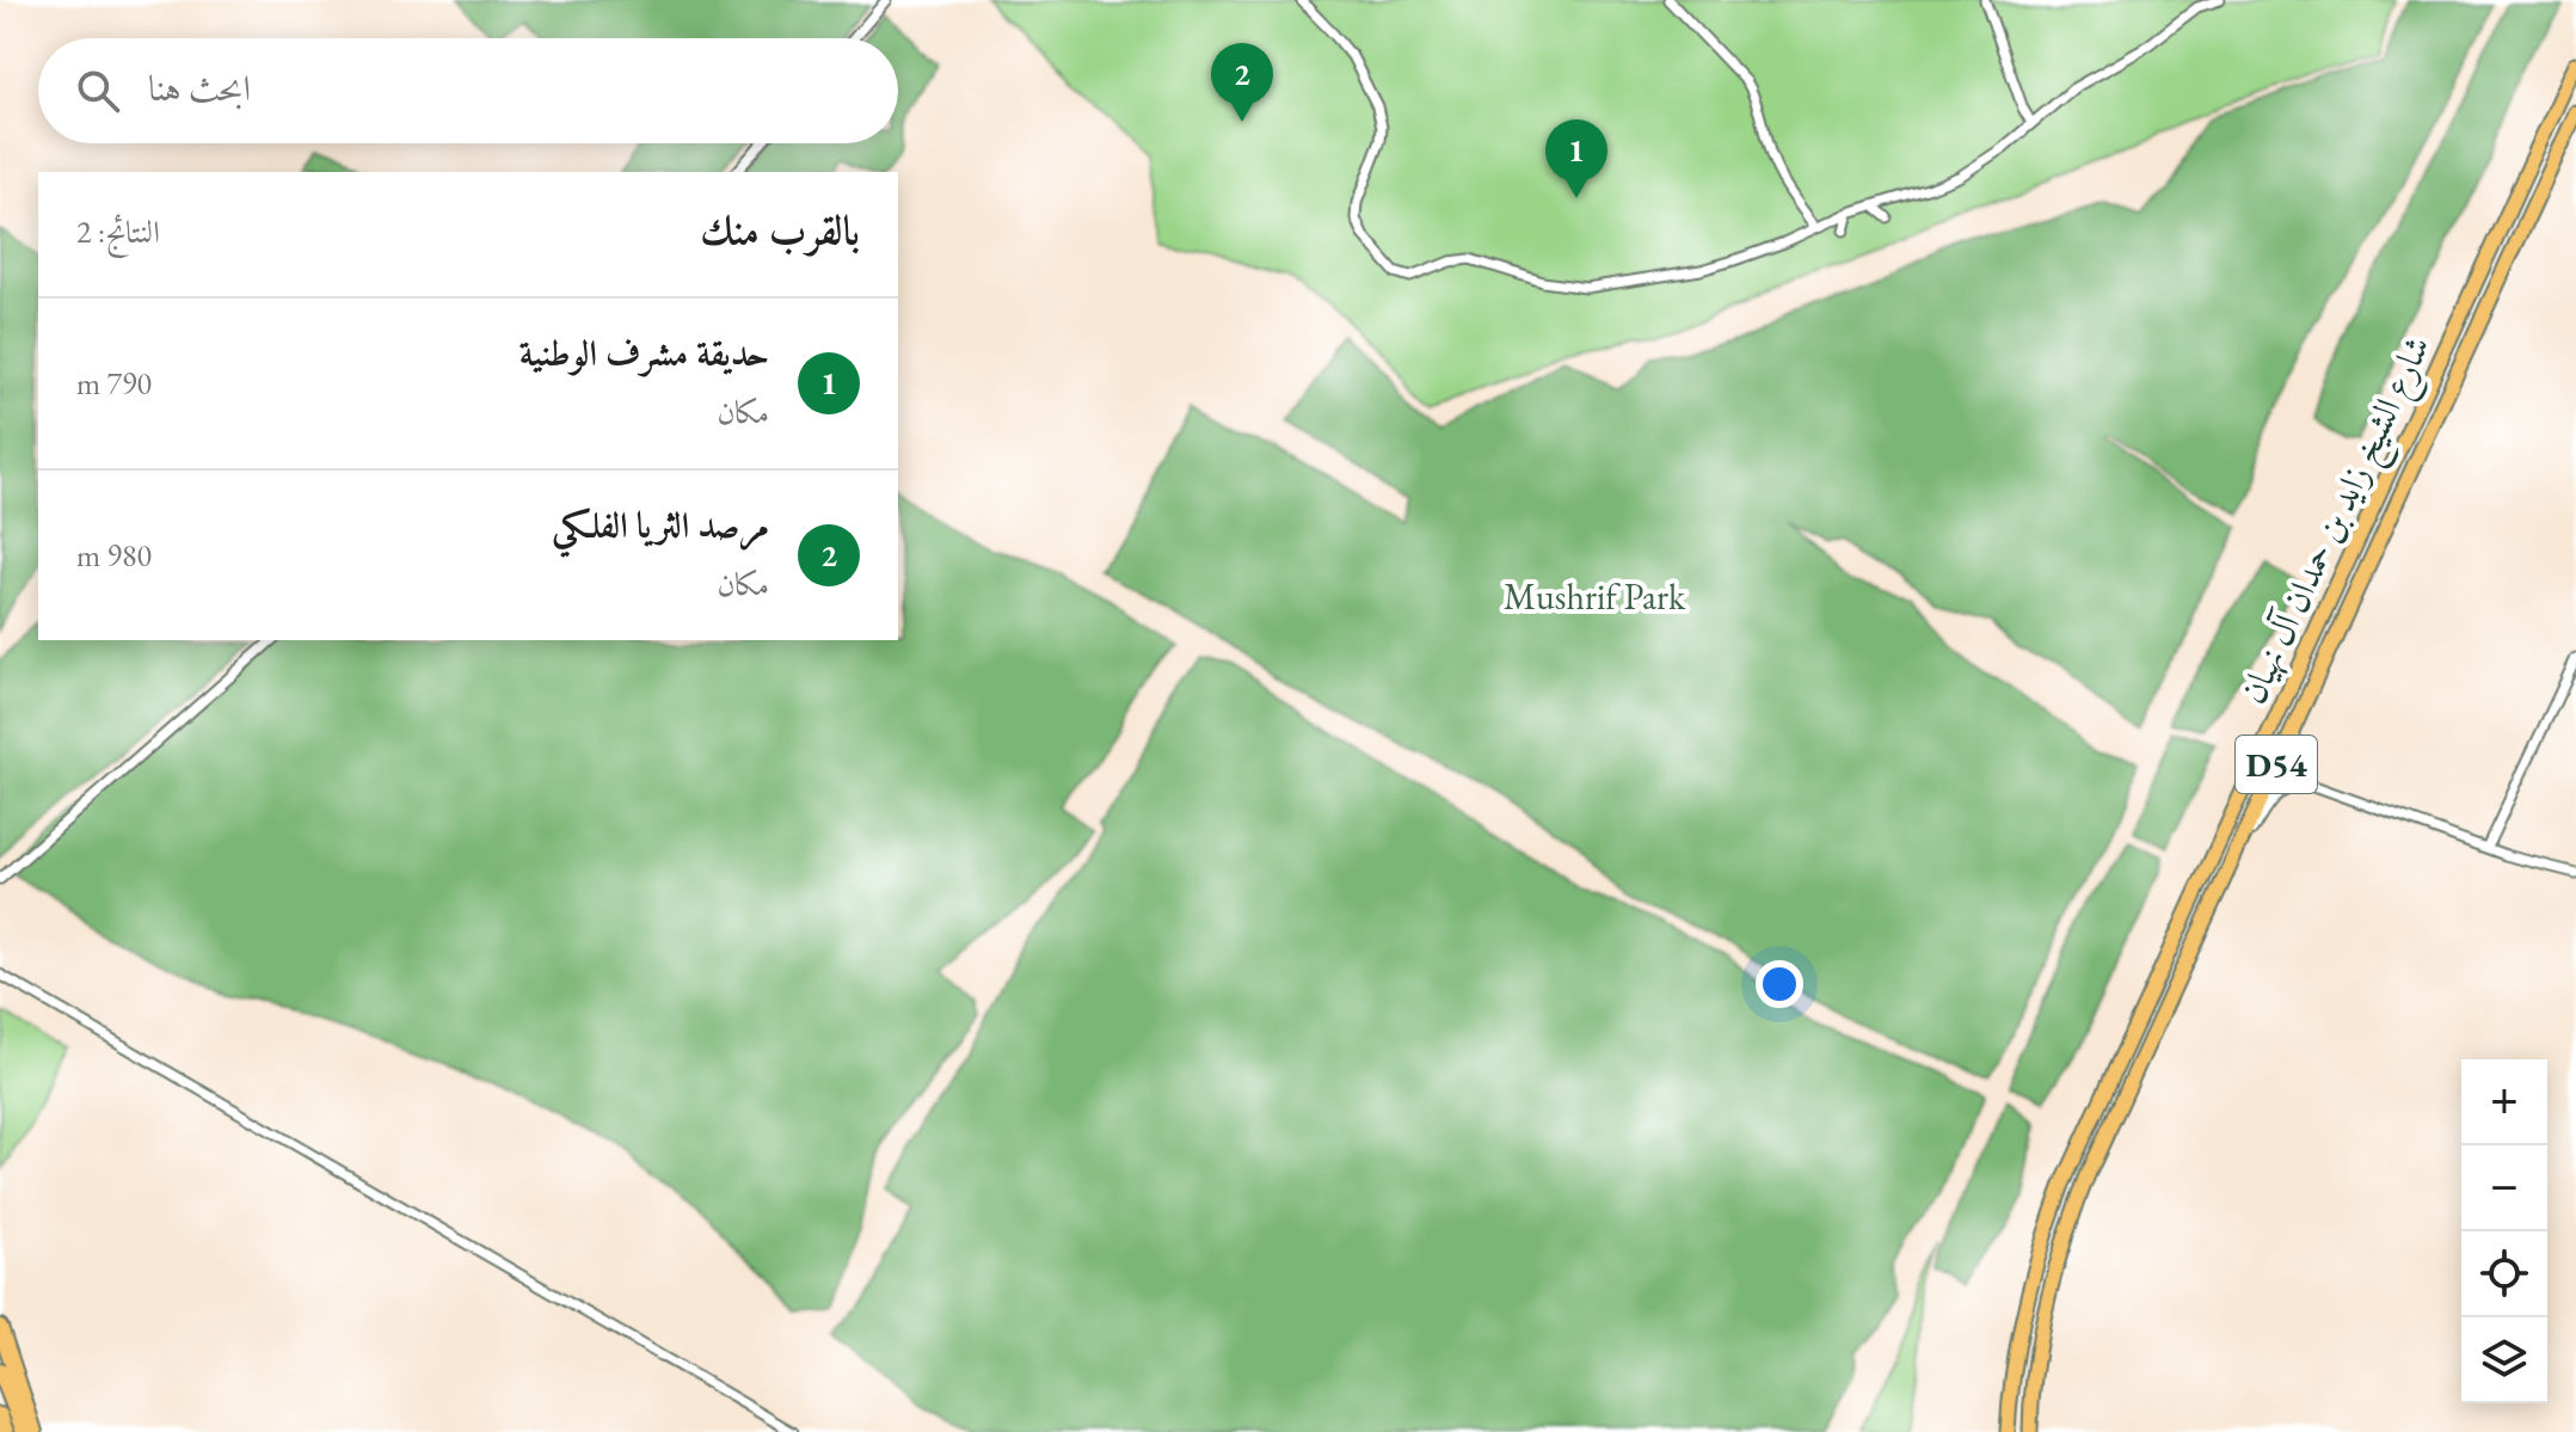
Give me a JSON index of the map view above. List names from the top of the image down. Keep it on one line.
{"streets":{"highway":["شارع الشيخ زايد بن حمدان آل نهيان","D54"]},"parks":["Mushrif Park"],"page":{"search":"ابحث هنا","pins":["2","1"],"heading":["بالقرب منك","النتائج: 2"],"list":[{"mark":"1","name":"حديقة مشرف الوطنية","note":"مكان","value":"790 m"},{"mark":"2","name":"مرصد الثريا الفلكي","note":"مكان","value":"980 m"}],"map_buttons":["+","−"]}}
